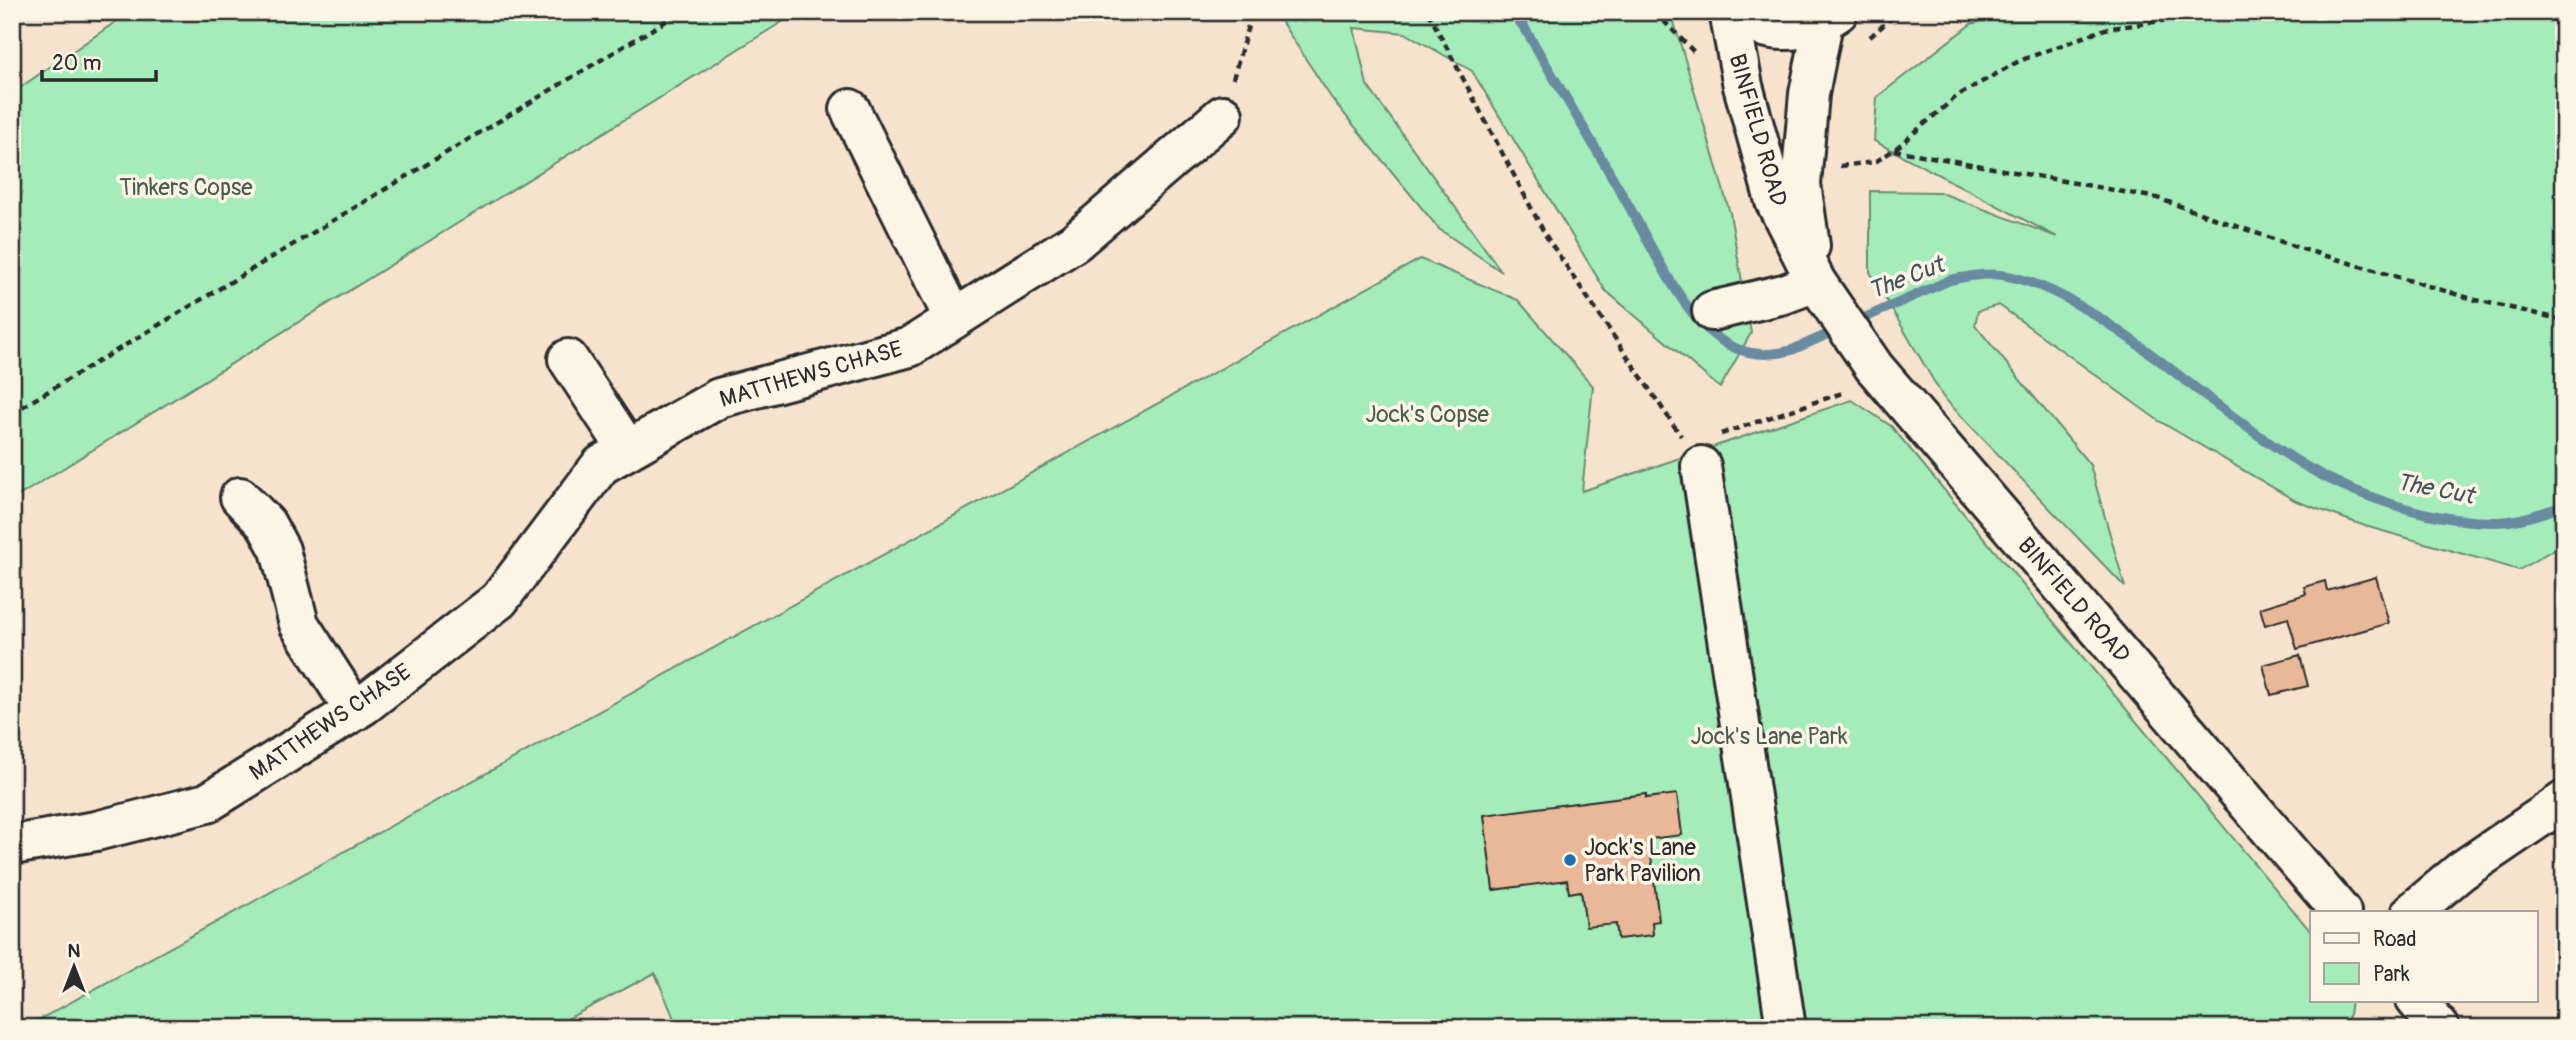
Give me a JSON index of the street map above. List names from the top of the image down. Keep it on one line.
{"streets":{"street":["BINFIELD ROAD","MATTHEWS CHASE"]},"water":["The Cut"],"parks":["Tinkers Copse","Jock's Copse","Jock's Lane Park"],"places":["Jock's Lane Park Pavilion"],"legend":["Road","Park"],"scale_bar":"20 m","north":"top"}
